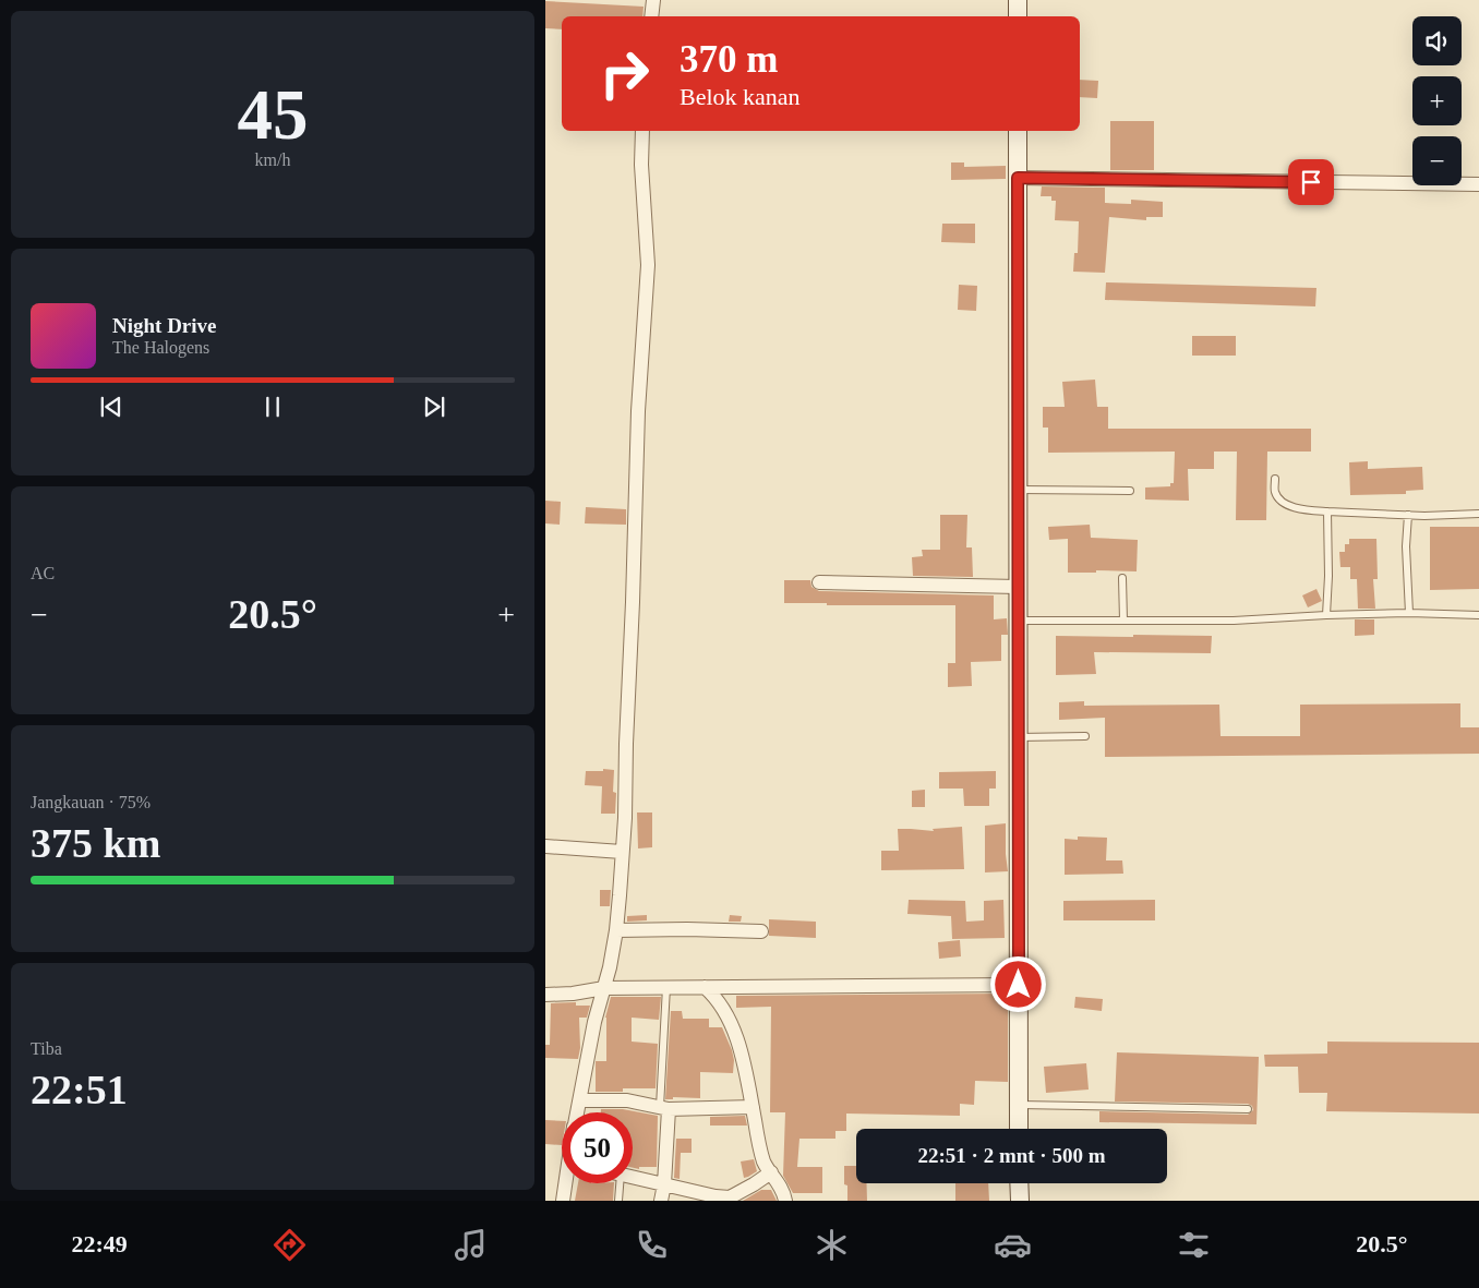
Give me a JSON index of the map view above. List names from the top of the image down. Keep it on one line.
{"page":{"tile":[["45","km/h"],"AC",["Jangkauan · 75%","375 km"],["Tiba","22:51"]],"map_buttons":["+","−"],"turn":["370 m","Belok kanan"],"song":["Night Drive","The Halogens"],"heat":["−","20.5°","+"],"limit":"50","trip":"22:51 · 2 mnt · 500 m","tabs":["22:49","20.5°"]}}
